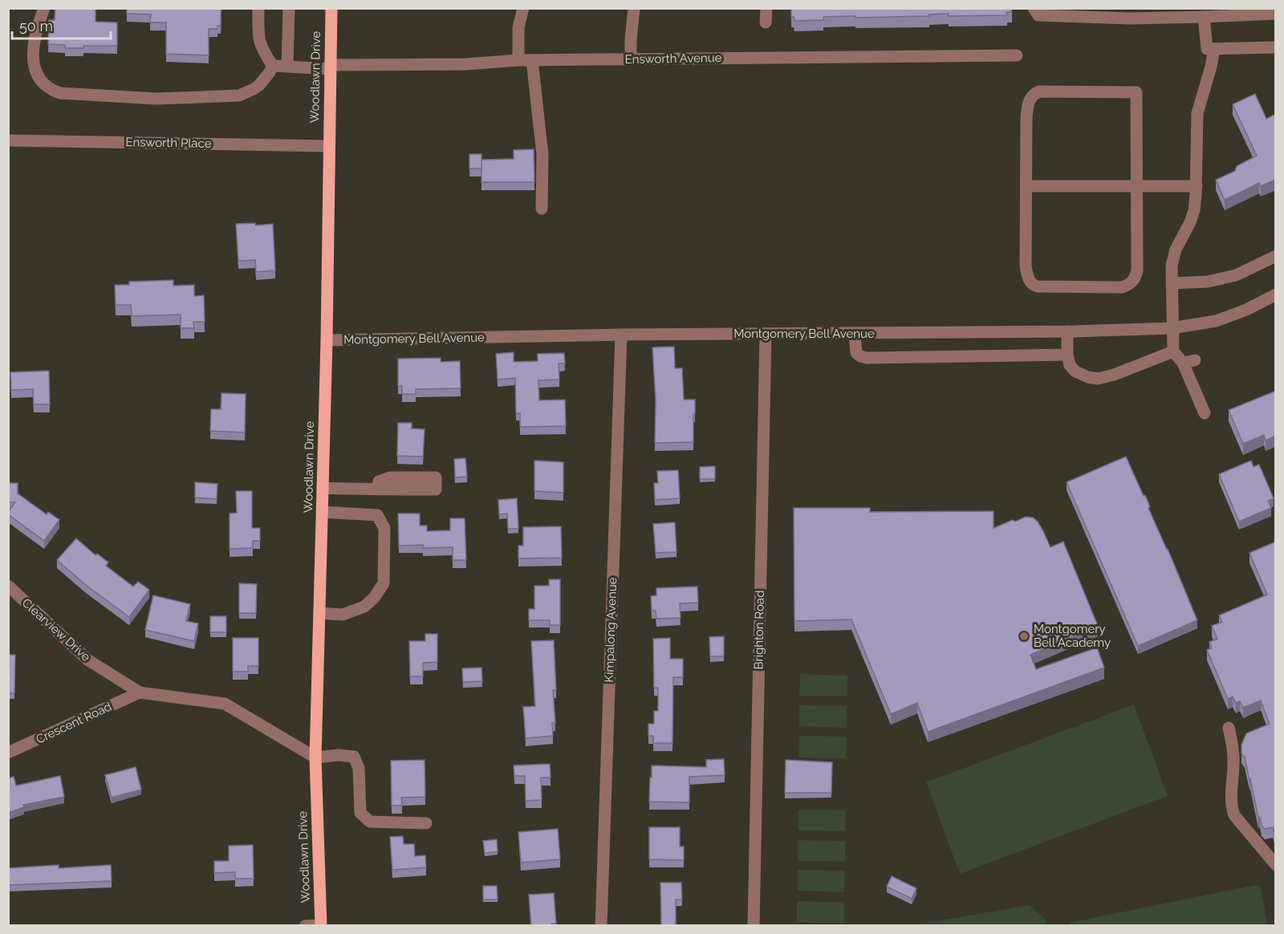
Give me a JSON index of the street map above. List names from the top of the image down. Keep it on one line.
{"streets":{"main road":["Woodlawn Drive"],"street":["Ensworth Avenue","Ensworth Place","Montgomery Bell Avenue","Clearview Drive","Kimpalong Avenue","Brighton Road","Crescent Road"]},"crossings":[["Ensworth Avenue","Woodlawn Drive"],["Woodlawn Drive","Ensworth Place"],["Woodlawn Drive","Montgomery Bell Avenue"],["Woodlawn Drive","Clearview Drive"],["Montgomery Bell Avenue","Kimpalong Avenue"],["Montgomery Bell Avenue","Brighton Road"],["Clearview Drive","Crescent Road"]],"places":["Montgomery Bell Academy"],"scale_bar":"50 m"}
